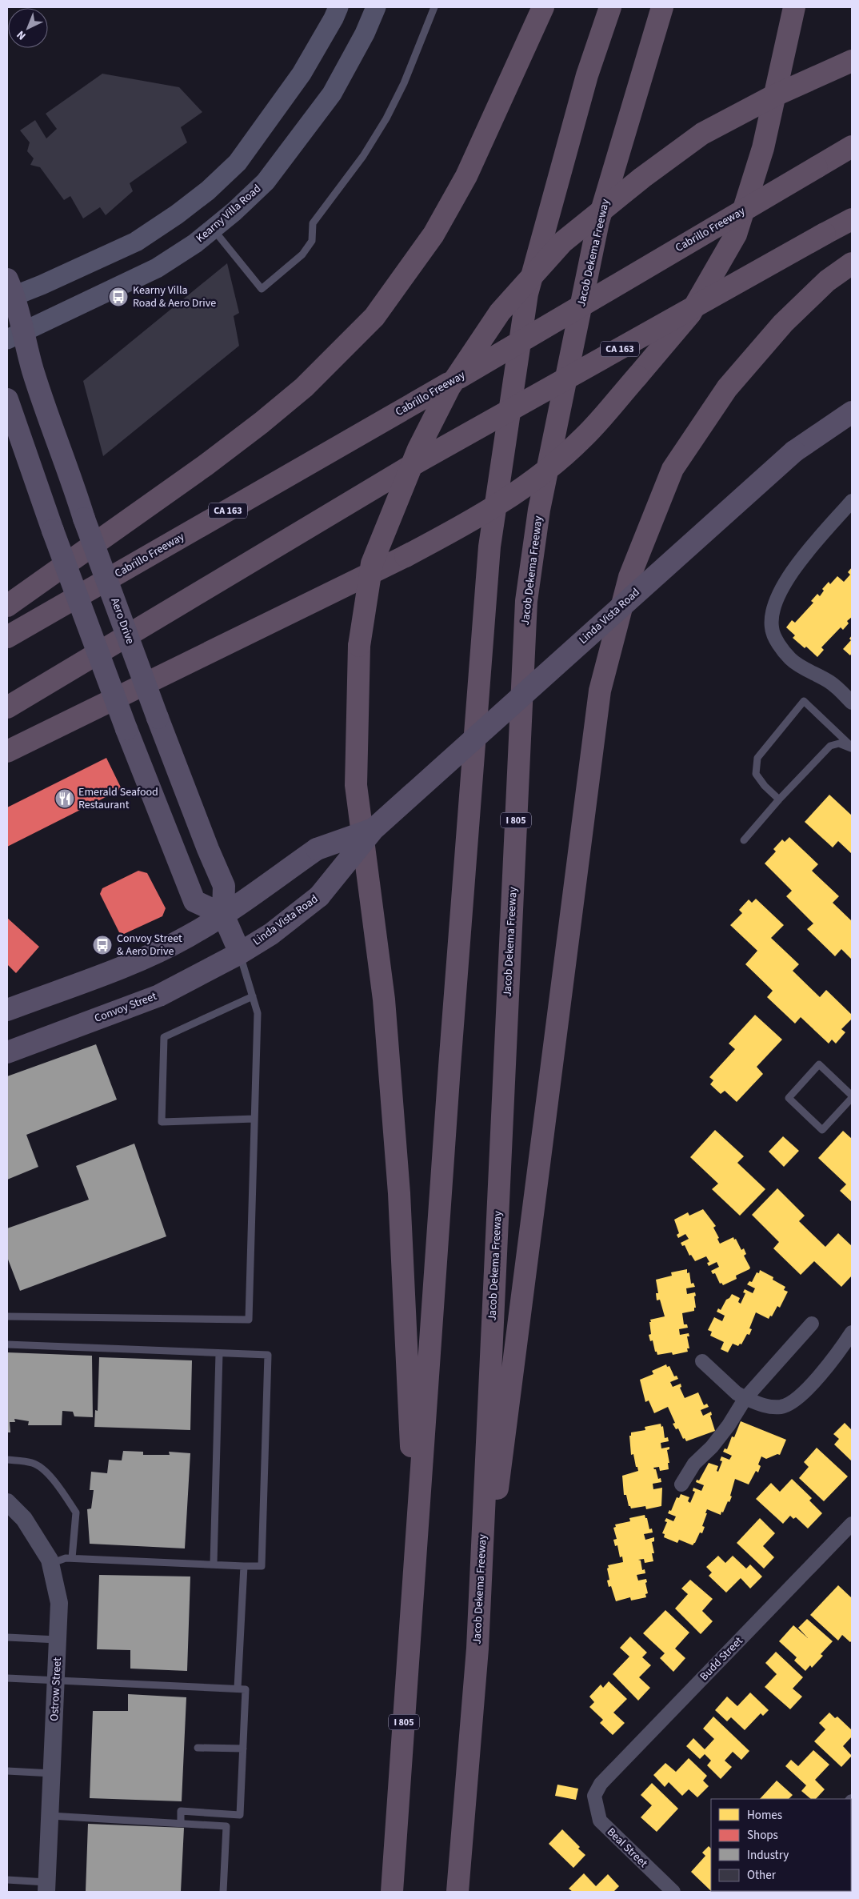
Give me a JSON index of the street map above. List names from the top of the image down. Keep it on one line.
{"streets":{"highway":["Cabrillo Freeway","Jacob Dekema Freeway","CA 163","I 805"],"main road":["Kearny Villa Road","Linda Vista Road","Aero Drive","Convoy Street"],"street":["Budd Street","Ostrow Street","Beal Street"]},"crossings":[["Kearny Villa Road","Aero Drive"],["Linda Vista Road","Aero Drive"],["Linda Vista Road","Convoy Street"],["Aero Drive","Convoy Street"],["Budd Street","Beal Street"]],"places":{"bus stop":["Kearny Villa Road & Aero Drive","Convoy Street & Aero Drive"],"restaurant":["Emerald Seafood Restaurant"]},"legend":["Homes","Shops","Industry","Other"],"north":"bottom left"}
